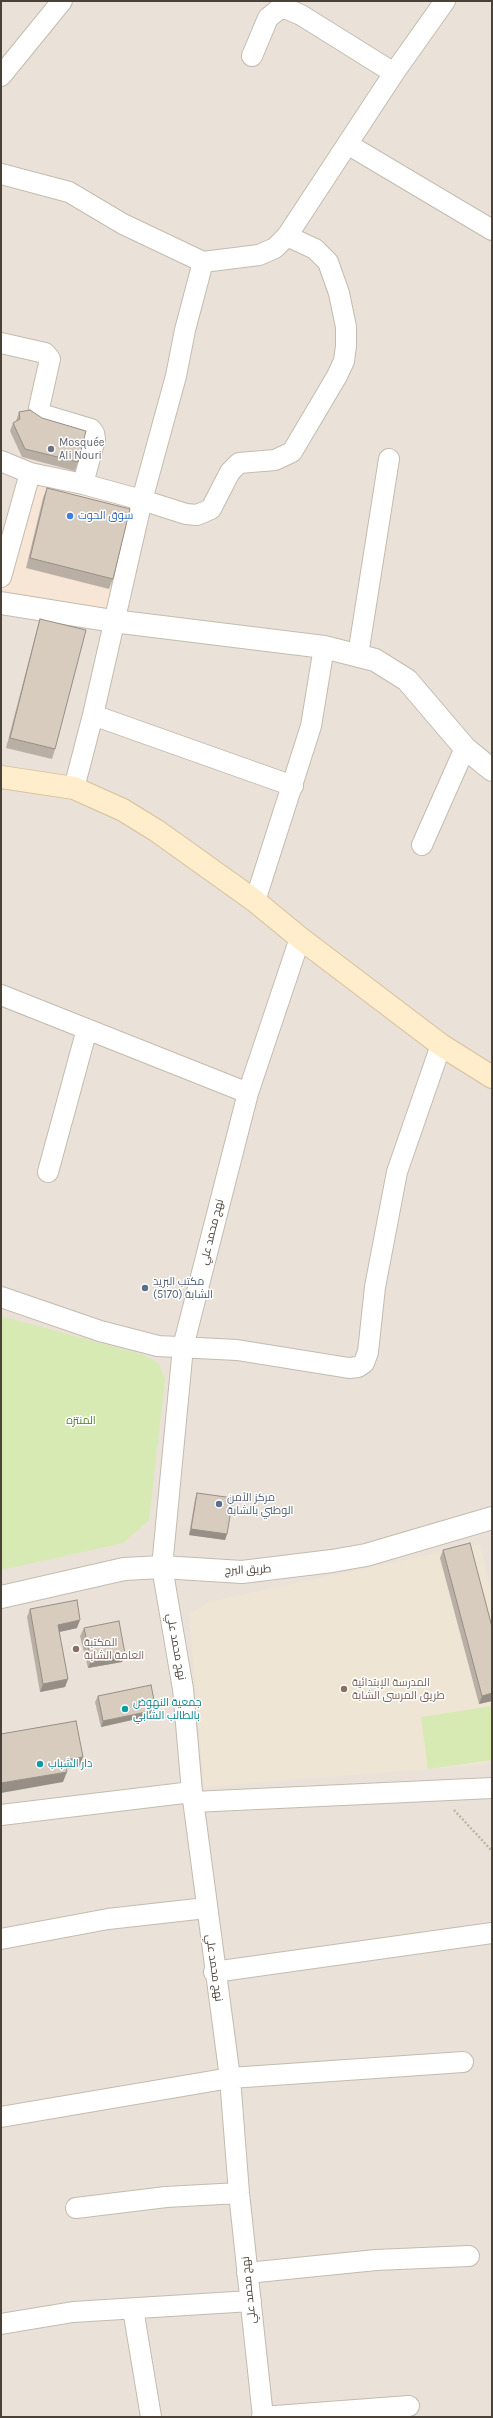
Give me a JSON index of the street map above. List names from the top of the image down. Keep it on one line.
{"streets":{"street":["نهج محمد علي","طريق البرج"]},"crossings":[["نهج محمد علي","طريق البرج"]],"parks":["المنتزه"],"places":["Mosquée Ali Nouri","سوق الحوت","مكتب البريد الشابة (5170)","مركز الأمن الوطني بالشابة","المكتبة العامة الشابة","المدرسة الإبتدائية طريق المرسى الشابة","جمعية النهوض بالطالب الشابي","دار الشباب"]}
